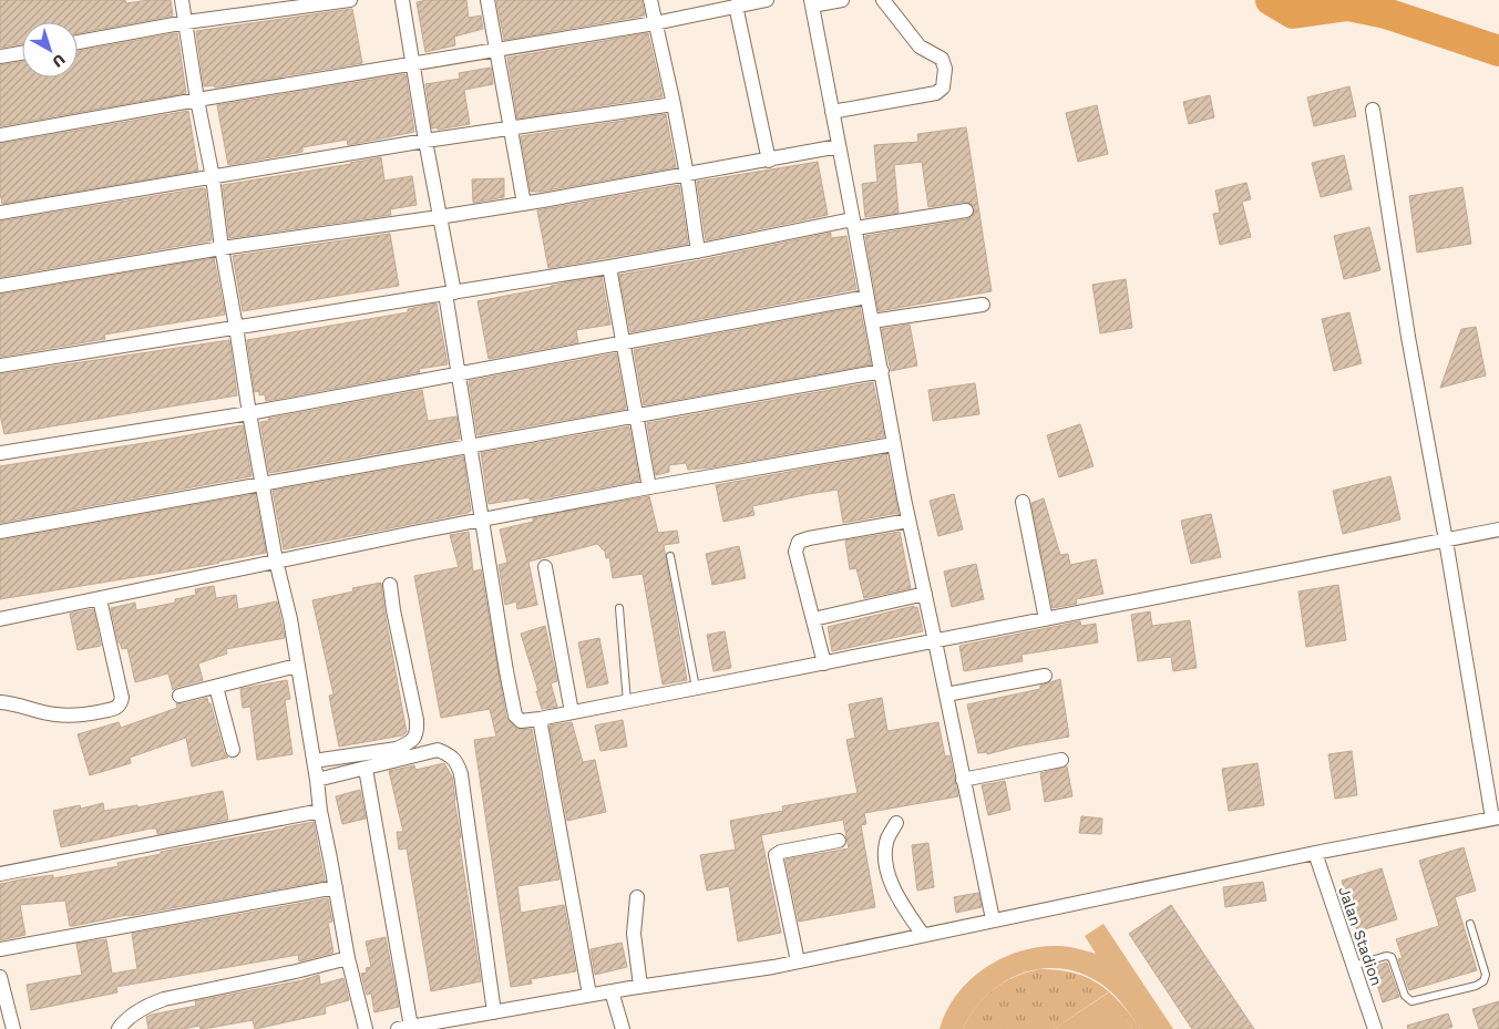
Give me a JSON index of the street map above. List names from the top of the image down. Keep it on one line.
{"streets":{"street":["Jalan Stadion"]},"north":"bottom right"}
